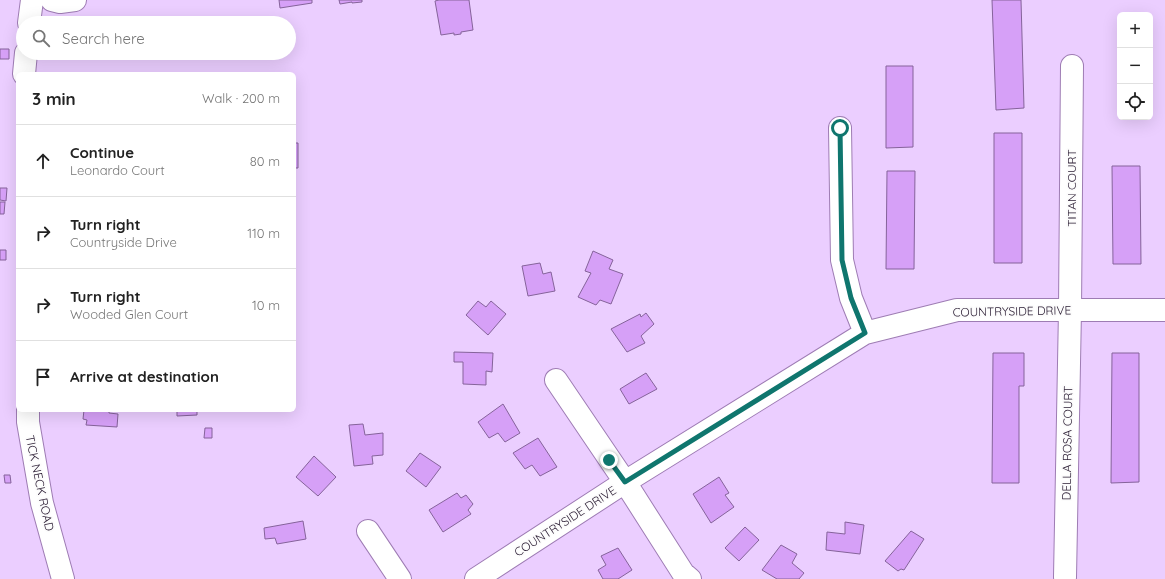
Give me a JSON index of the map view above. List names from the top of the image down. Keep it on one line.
{"streets":{"street":["TITAN COURT","COUNTRYSIDE DRIVE","DELLA ROSA COURT","TICK NECK ROAD"]},"crossings":[["TITAN COURT","COUNTRYSIDE DRIVE"],["TITAN COURT","DELLA ROSA COURT"],["COUNTRYSIDE DRIVE","DELLA ROSA COURT"]],"page":{"map_buttons":["+","−"],"search":"Search here","heading":["3 min","Walk · 200 m"],"list":[["Continue","Leonardo Court","80 m"],["Turn right","Countryside Drive","110 m"],["Turn right","Wooded Glen Court","10 m"],"Arrive at destination"]}}
